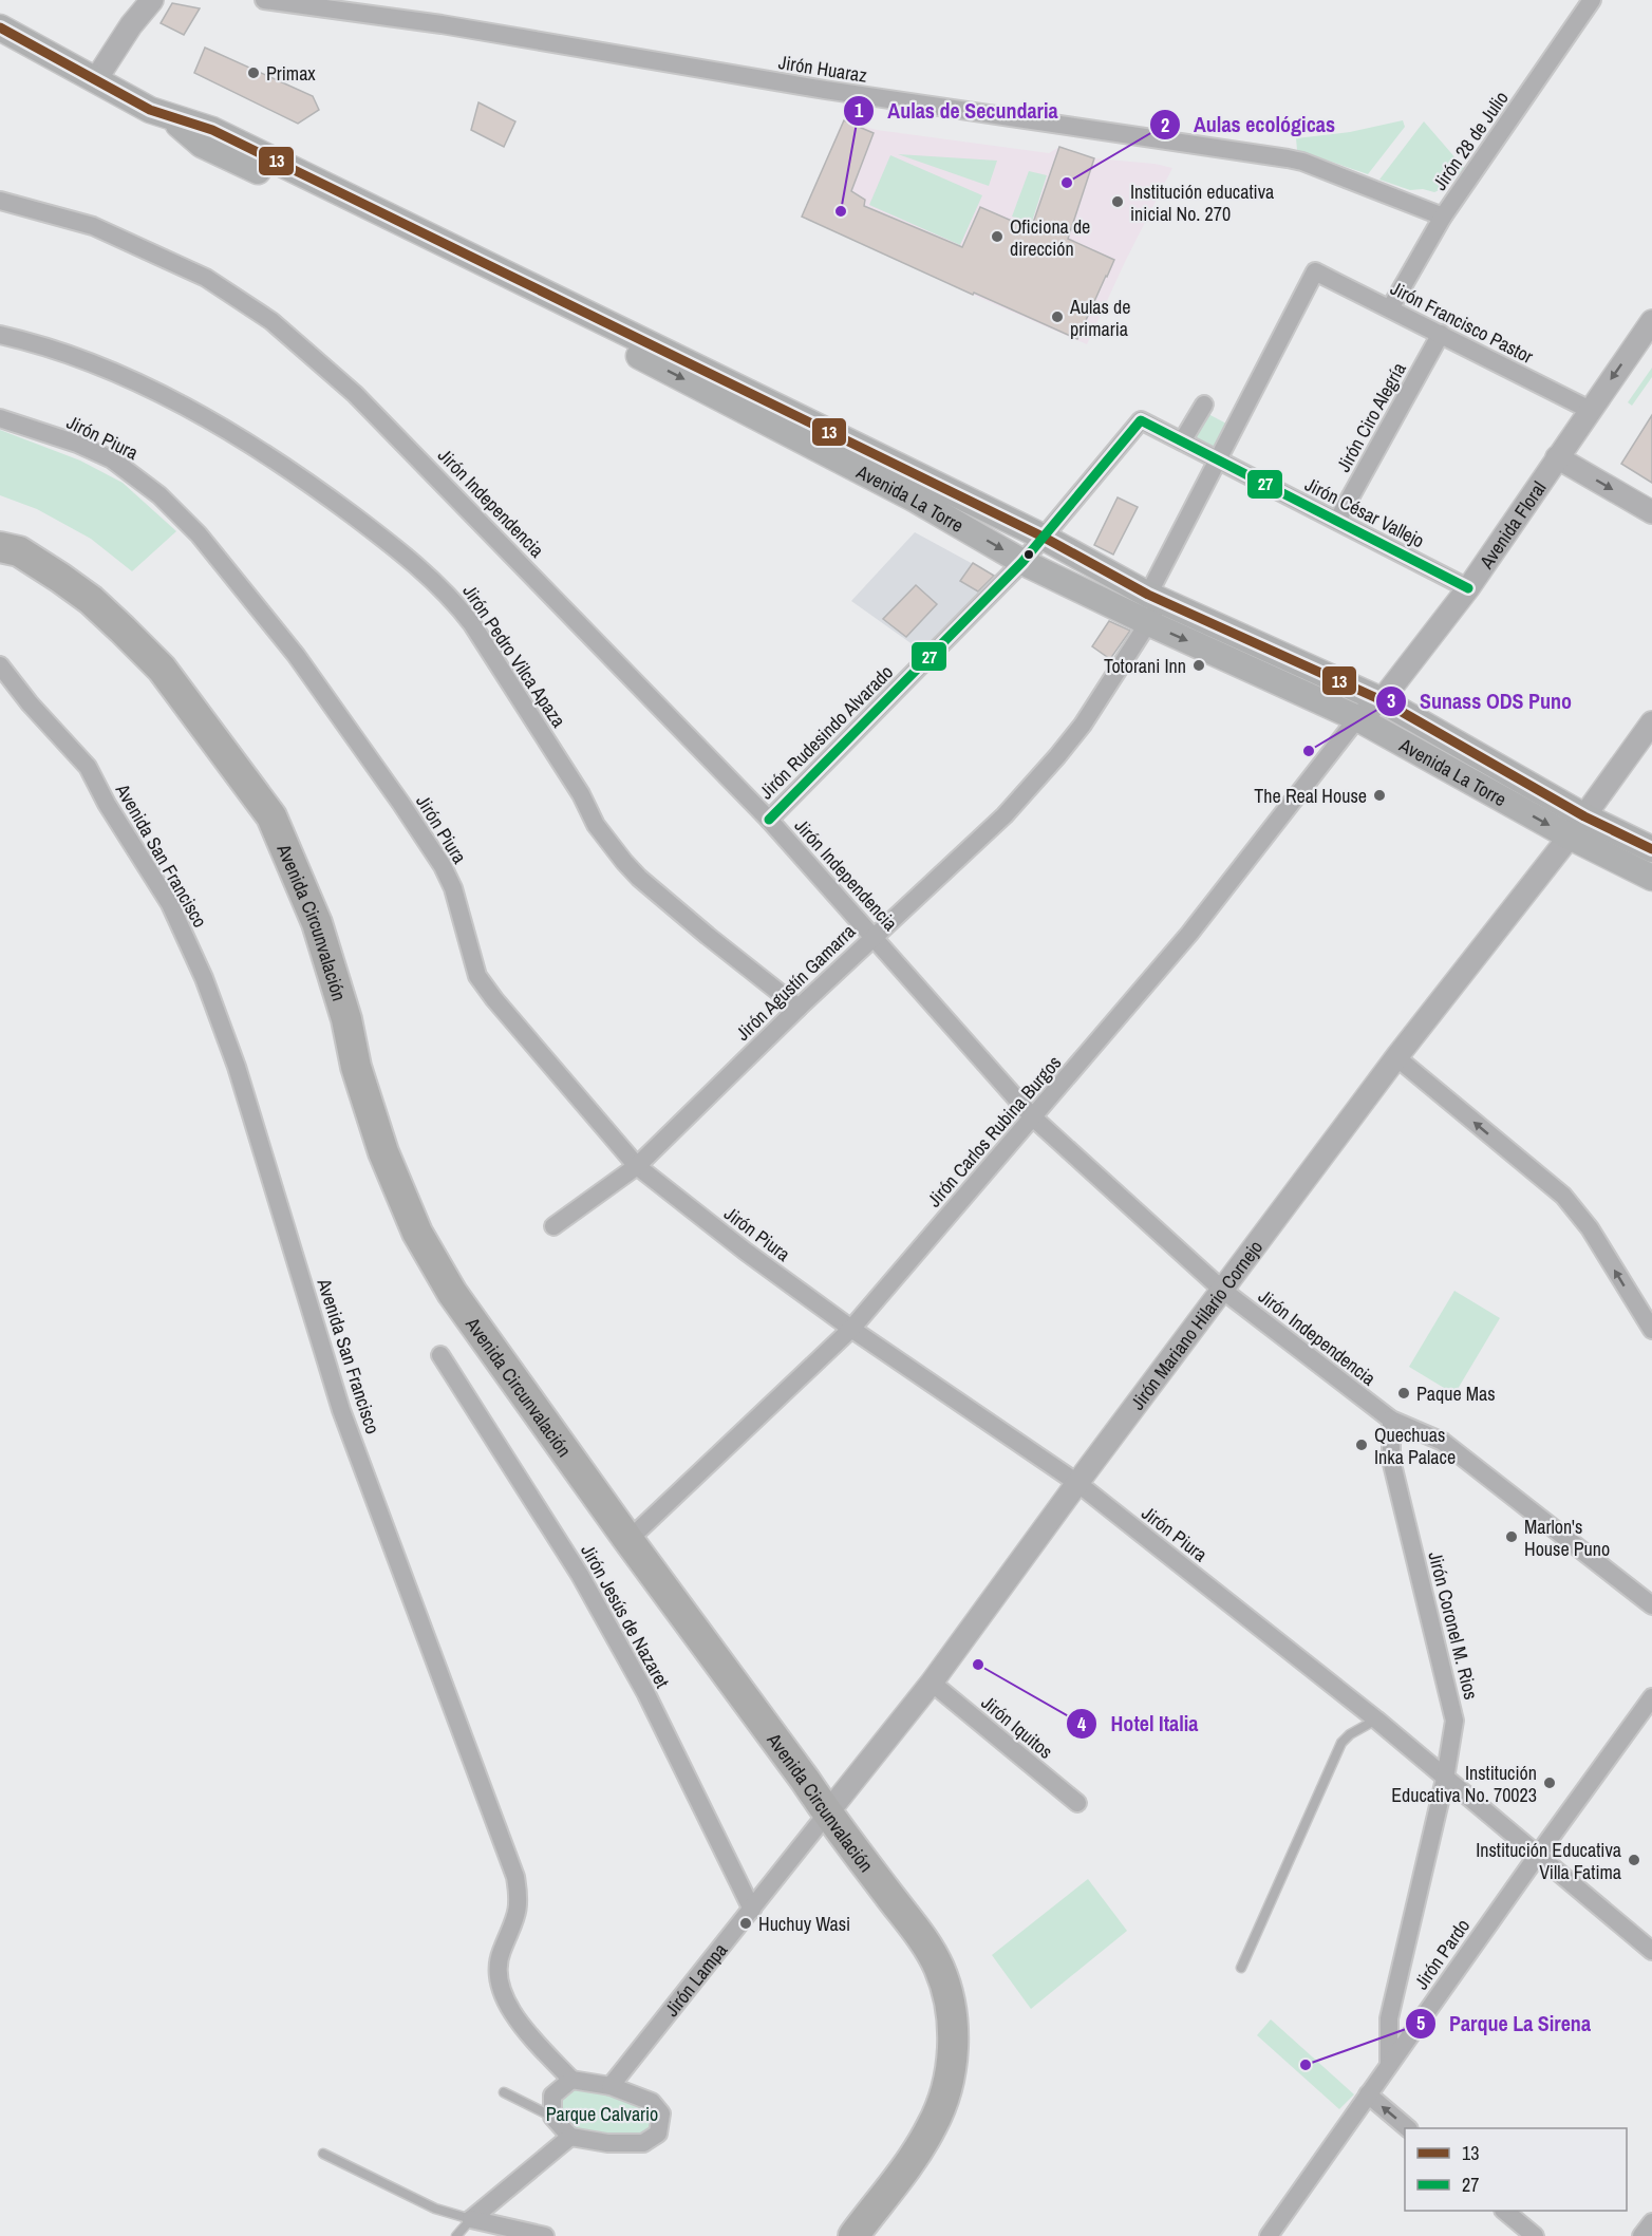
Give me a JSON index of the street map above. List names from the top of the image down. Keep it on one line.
{"streets":{"highway":["Avenida Circunvalación"],"main road":["Avenida La Torre"],"street":["Jirón Huaraz","Jirón 28 de Julio","Jirón Francisco Pastor","Jirón Ciro Alegría","Jirón Piura","Jirón Independencia","Jirón César Vallejo","Avenida Floral","Jirón Pedro Vilca Apaza","Jirón Rudesindo Alvarado","Avenida San Francisco","Jirón Agustín Gamarra","Jirón Carlos Rubina Burgos","Jirón Mariano Hilario Cornejo","Jirón Jesús de Nazaret","Jirón Coronel M. Rios","Jirón Iquitos","Jirón Pardo","Jirón Lampa"]},"crossings":[["Jirón Huaraz","Jirón 28 de Julio"],["Jirón 28 de Julio","Jirón Francisco Pastor"],["Jirón Francisco Pastor","Jirón Ciro Alegría"],["Jirón Francisco Pastor","Jirón César Vallejo"],["Jirón Francisco Pastor","Avenida Floral"],["Jirón Ciro Alegría","Jirón César Vallejo"],["Jirón Piura","Jirón Agustín Gamarra"],["Jirón Piura","Jirón Carlos Rubina Burgos"],["Jirón Piura","Jirón Mariano Hilario Cornejo"],["Jirón Piura","Jirón Coronel M. Rios"],["Jirón Piura","Jirón Pardo"],["Avenida La Torre","Avenida Floral"],["Avenida La Torre","Jirón Rudesindo Alvarado"],["Avenida La Torre","Jirón Agustín Gamarra"],["Avenida La Torre","Jirón Carlos Rubina Burgos"],["Avenida La Torre","Jirón Mariano Hilario Cornejo"],["Jirón Independencia","Jirón Rudesindo Alvarado"],["Jirón Independencia","Jirón Agustín Gamarra"],["Jirón Independencia","Jirón Carlos Rubina Burgos"],["Jirón Independencia","Jirón Mariano Hilario Cornejo"],["Jirón Independencia","Jirón Coronel M. Rios"],["Jirón César Vallejo","Avenida Floral"],["Jirón César Vallejo","Jirón Rudesindo Alvarado"],["Avenida Floral","Jirón Carlos Rubina Burgos"],["Jirón Pedro Vilca Apaza","Jirón Agustín Gamarra"],["Avenida Circunvalación","Jirón Carlos Rubina Burgos"],["Avenida Circunvalación","Jirón Mariano Hilario Cornejo"],["Avenida Circunvalación","Jirón Lampa"],["Jirón Mariano Hilario Cornejo","Jirón Iquitos"],["Jirón Mariano Hilario Cornejo","Jirón Lampa"],["Jirón Jesús de Nazaret","Jirón Lampa"],["Jirón Coronel M. Rios","Jirón Pardo"]],"parks":["Parque Calvario"],"places":["Primax","Aulas ecológicas","Institución educativa inicial No. 270","Aulas de Secundaria","Oficiona de dirección","Aulas de primaria","Totorani Inn","Sunass ODS Puno","The Real House","Paque Mas","Quechuas Inka Palace","Marlon's House Puno","Hotel Italia","Institución Educativa No. 70023","Institución Educativa Villa Fatima","Huchuy Wasi","Parque La Sirena"],"lines":["transit line 13","transit line 27"],"legend":["13","27"]}
